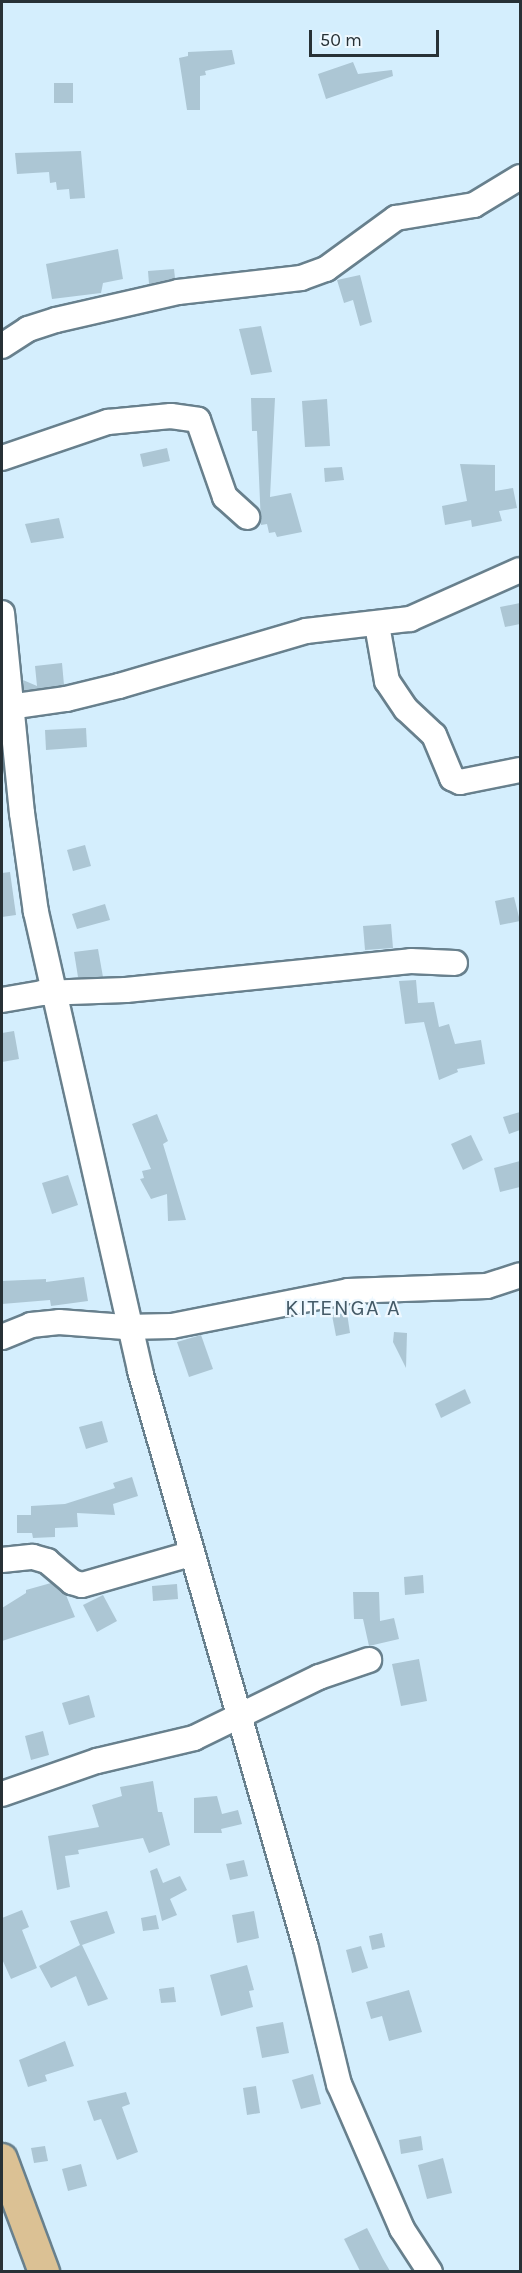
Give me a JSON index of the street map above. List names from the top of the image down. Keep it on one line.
{"districts":["KITENGA A"],"scale_bar":"50 m"}
